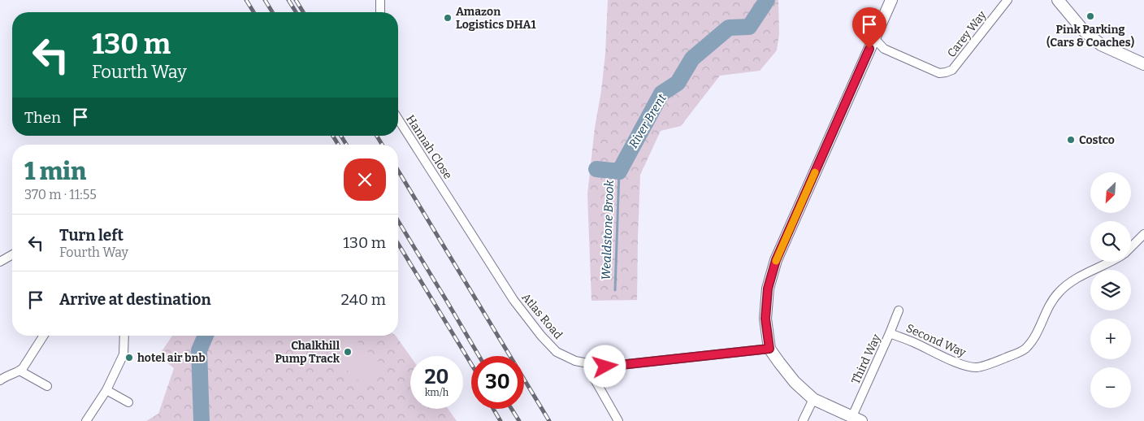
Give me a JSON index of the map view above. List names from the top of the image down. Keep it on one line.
{"streets":{"street":["Carey Way","Hannah Close","Atlas Road","Second Way","Third Way"]},"crossings":[["Hannah Close","Atlas Road"],["Second Way","Third Way"]],"water":["River Brent","Wealdstone Brook"],"places":["Pink Parking (Cars & Coaches)","Amazon Logistics DHA1","Costco","Chalkhill Pump Track","hotel air bnb"],"north":"bottom left","page":{"turn":["130 m","Fourth Way"],"then":"Then","heading":["1 min","370 m · 11:55"],"map_buttons":["+","−"],"list":[{"name":"Turn left","note":"Fourth Way","value":"130 m"},{"name":"Arrive at destination","value":"240 m"}],"speed":"20 km/h","limit":"30"}}
